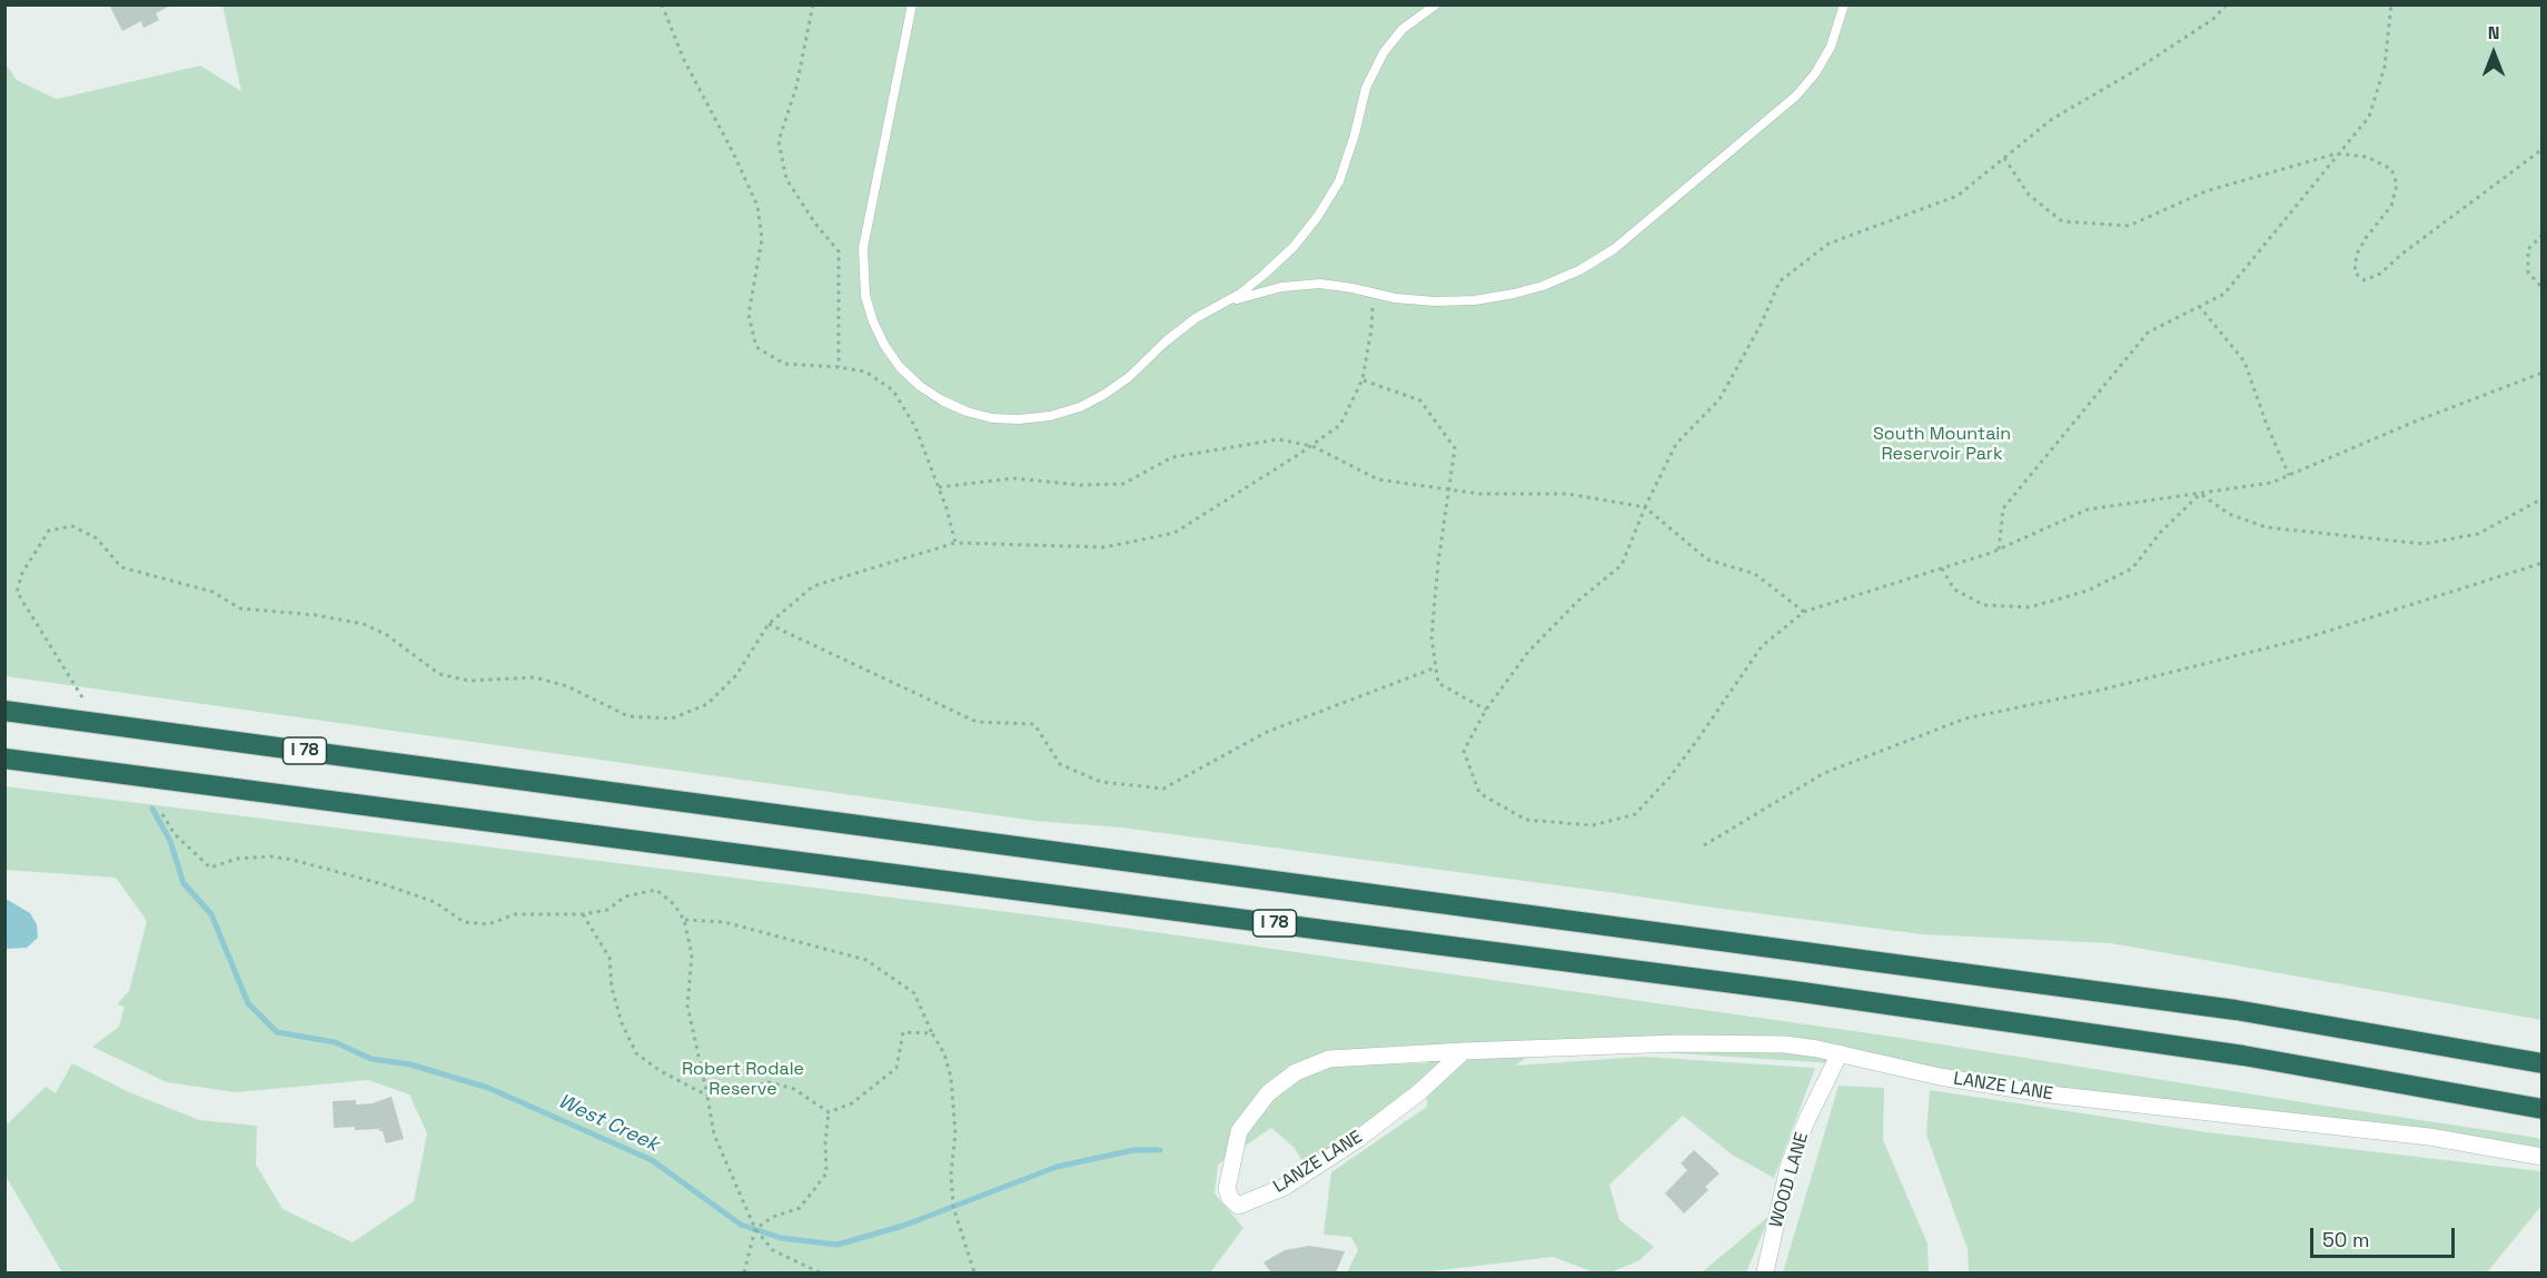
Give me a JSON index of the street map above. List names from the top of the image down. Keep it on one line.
{"streets":{"highway":["I 78"],"street":["LANZE LANE","WOOD LANE"]},"crossings":[["LANZE LANE","WOOD LANE"]],"water":["West Creek"],"parks":["South Mountain Reservoir Park","Robert Rodale Reserve"],"scale_bar":"50 m","north":"top"}
